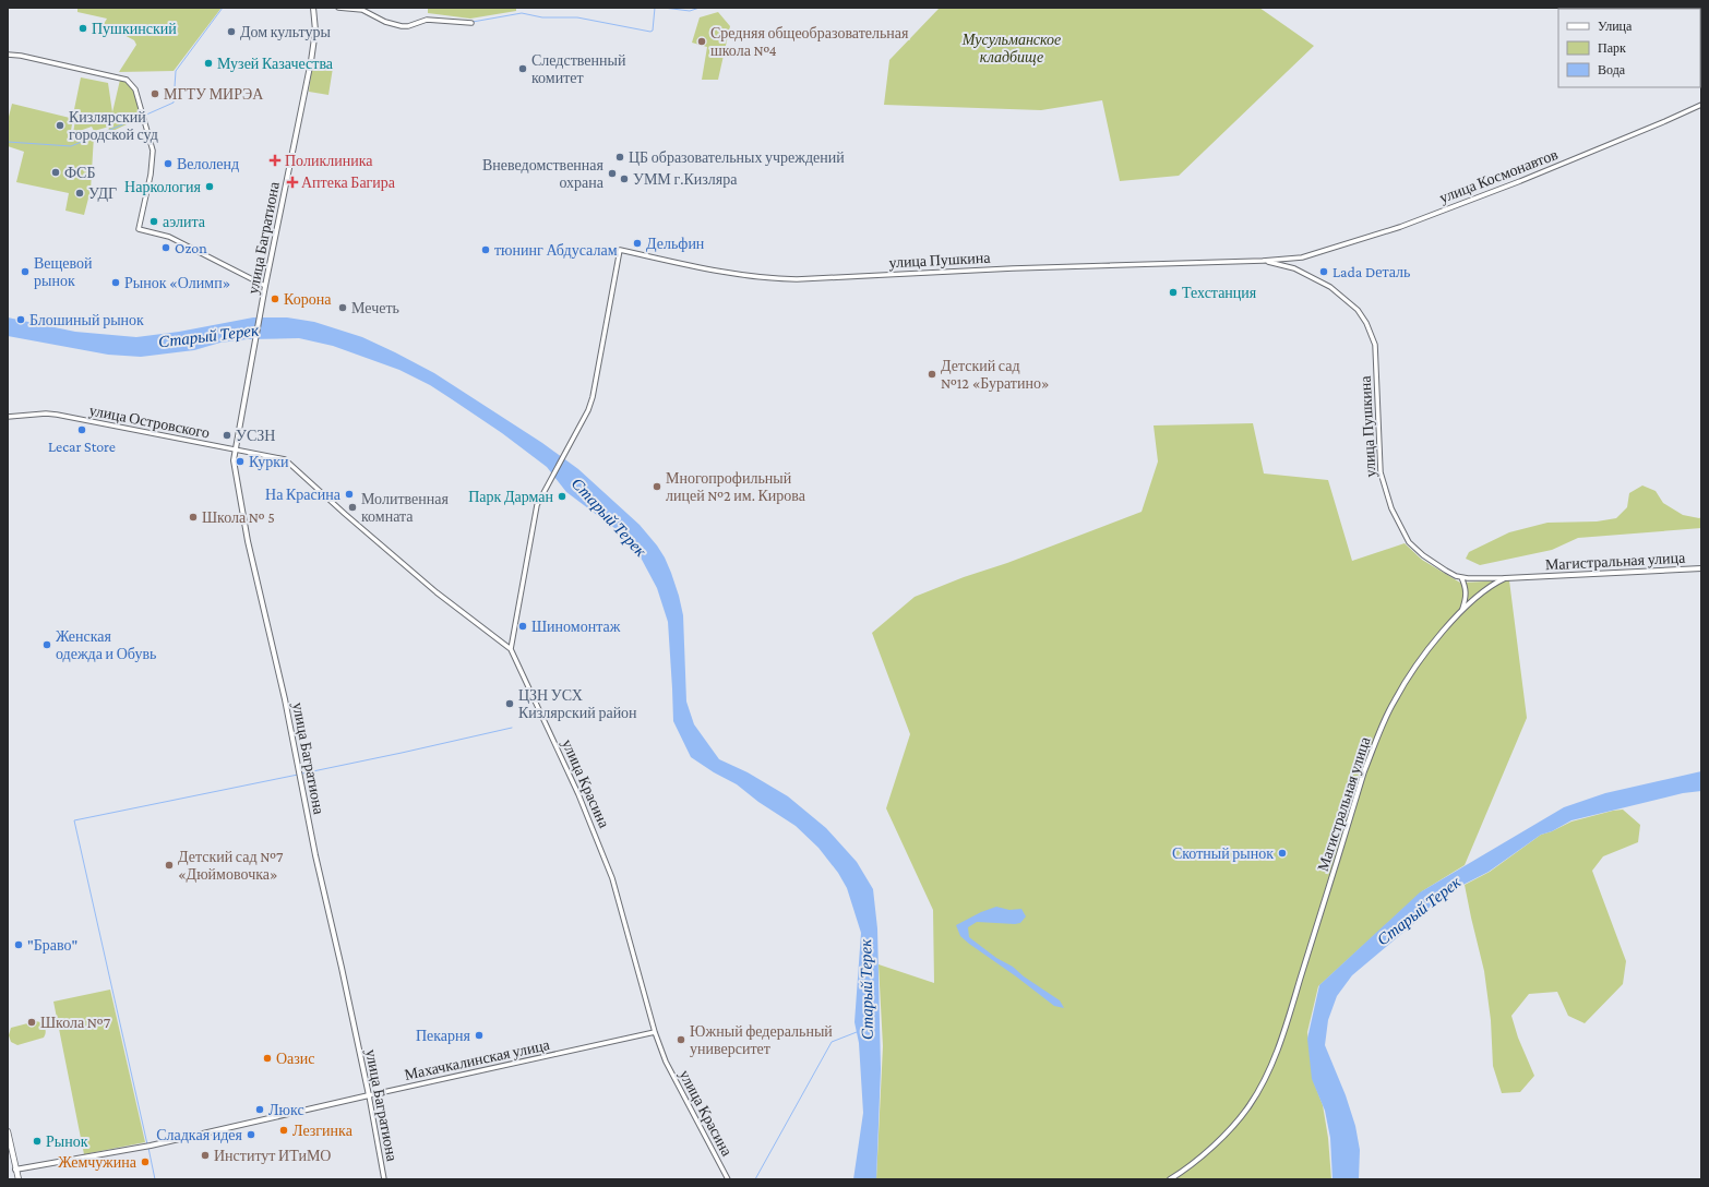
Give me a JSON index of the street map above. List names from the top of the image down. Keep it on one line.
{"streets":{"main road":["улица Багратиона","Магистральная улица","Махачкалинская улица"],"street":["улица Космонавтов","улица Пушкина","улица Островского","улица Красина"]},"crossings":[["улица Космонавтов","улица Пушкина"],["улица Багратиона","улица Островского"],["улица Багратиона","Махачкалинская улица"],["улица Пушкина","Магистральная улица"],["улица Пушкина","улица Красина"],["улица Островского","улица Красина"],["улица Красина","Махачкалинская улица"]],"water":["Старый Терек"],"parks":["Мусульманское кладбище"],"places":{"other":["Пушкинский","Дом культуры","Средняя общеобразовательная школа №4","Музей Казачества","Следственный комитет","МГТУ МИРЭА","Кизлярский городской суд","ЦБ образовательных учреждений","Велоленд","ФСБ","Вневедомственная охрана","УММ г.Кизляра","Наркология","УДГ","аэлита","Дельфин","Ozon","тюнинг Абдусалам","Вещевой рынок","Lada Dеталь","Рынок «Олимп»","Техстанция","Корона","Мечеть","Блошиный рынок","Детский сад №12 «Буратино»","Lecar Store","УСЗН","Курки","Многопрофильный лицей №2 им. Кирова","На Красина","Парк Дарман","Молитвенная комната","Школа № 5","Шиномонтаж","Женская одежда и Обувь","ЦЗН УСХ Кизлярский район","Скотный рынок","Детский сад №7 «Дюймовочка»","\"Браво\"","Школа №7","Пекарня","Южный федеральный университет","Оазис","Люкс","Лезгинка","Сладкая идея","Рынок","Институт ИТиМО","Жемчужина"],"health":["Поликлиника","Аптека Багира"]},"legend":["Улица","Парк","Вода"]}
